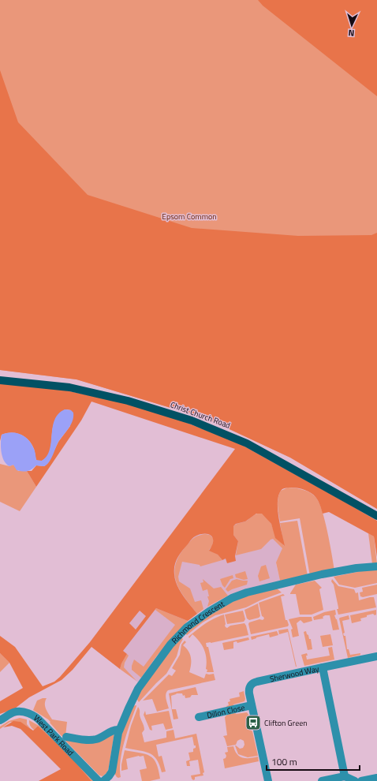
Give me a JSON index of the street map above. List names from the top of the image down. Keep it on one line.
{"streets":{"main road":["Christ Church Road"],"street":["Richmond Crescent","Sherwood Way","Dillon Close","West Park Road"]},"crossings":[["Sherwood Way","Dillon Close"]],"parks":["Epsom Common"],"places":{"bus stop":["Clifton Green"]},"scale_bar":"100 m","north":"bottom"}
